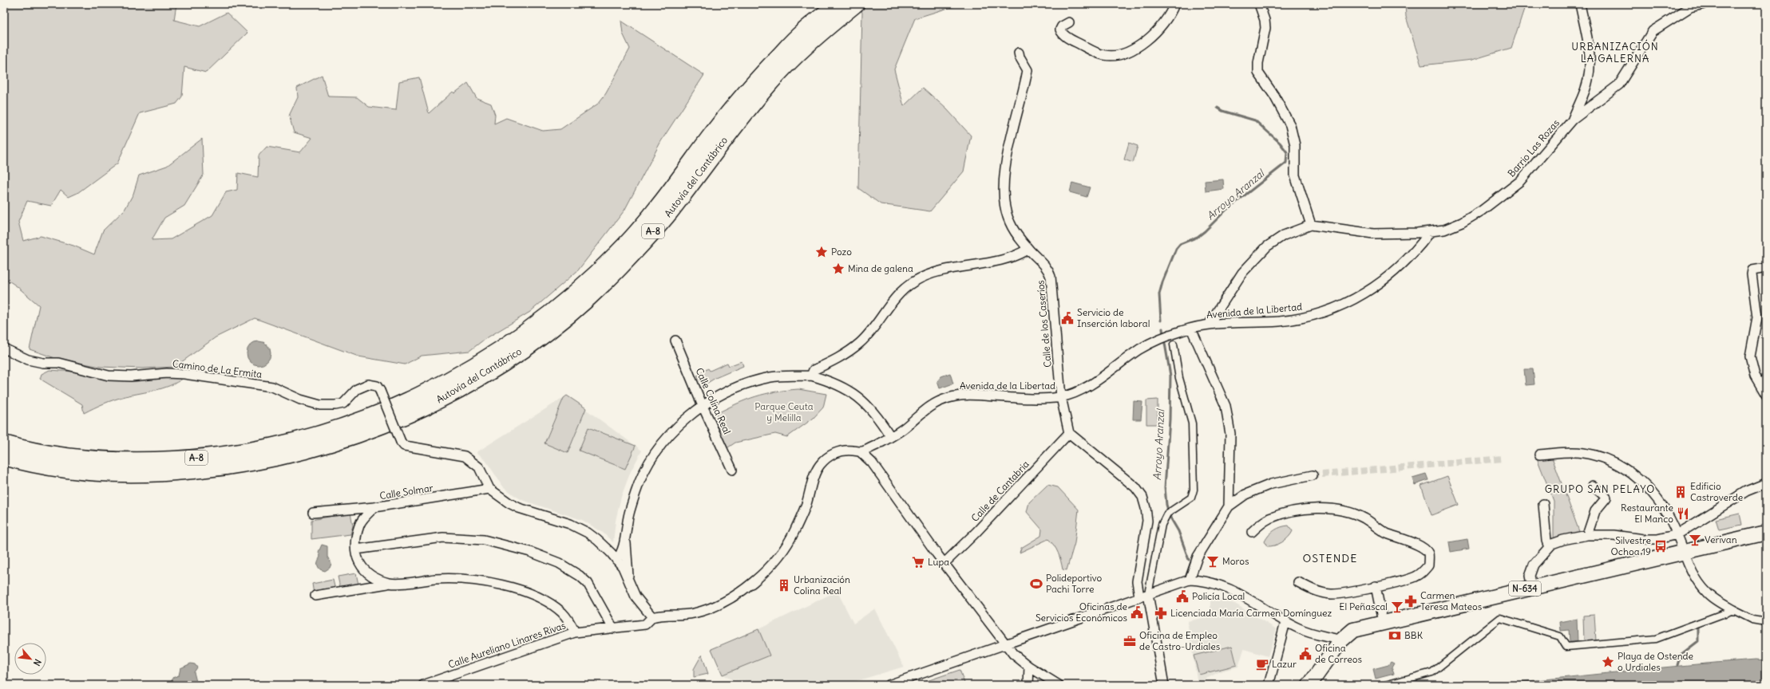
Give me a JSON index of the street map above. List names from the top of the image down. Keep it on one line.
{"streets":{"highway":["Autovía del Cantábrico","A-8","N-634"],"street":["Barrio Las Rozas","Avenida de la Libertad","Calle de los Caseríos","Camino de La Ermita","Calle Colina Real","Calle de Cantabria","Calle Solmar","Calle Aureliano Linares Rivas"]},"crossings":[["Barrio Las Rozas","Avenida de la Libertad"],["Avenida de la Libertad","Calle de los Caseríos"],["Calle de los Caseríos","Calle de Cantabria"],["Camino de La Ermita","Calle Solmar"],["Calle Solmar","Calle Aureliano Linares Rivas"]],"districts":["URBANIZACIÓN LA GALERNA","GRUPO SAN PELAYO","OSTENDE"],"water":["Arroyo Aranzal"],"parks":["Parque Ceuta y Melilla"],"places":{"place":["Pozo","Mina de galena","Playa de Ostende o Urdiales"],"public building":["Servicio de Inserción laboral","Policía Local","Oficinas de Servicios Económicos","Oficina de Correos"],"building":["Edificio Castroverde","Urbanización Colina Real"],"restaurant":["Restaurante El Manco"],"bar":["Verivan","Moros","El Peñascal"],"bus stop":["Silvestre Ochoa 19"],"supermarket":["Lupa"],"sports":["Polideportivo Pachi Torre"],"pharmacy":["Carmen Teresa Mateos","Licenciada María Carmen Domínguez"],"bank":["BBK"],"office":["Oficina de Empleo de Castro-Urdiales"],"cafe":["Lazur"]},"north":"bottom right"}
